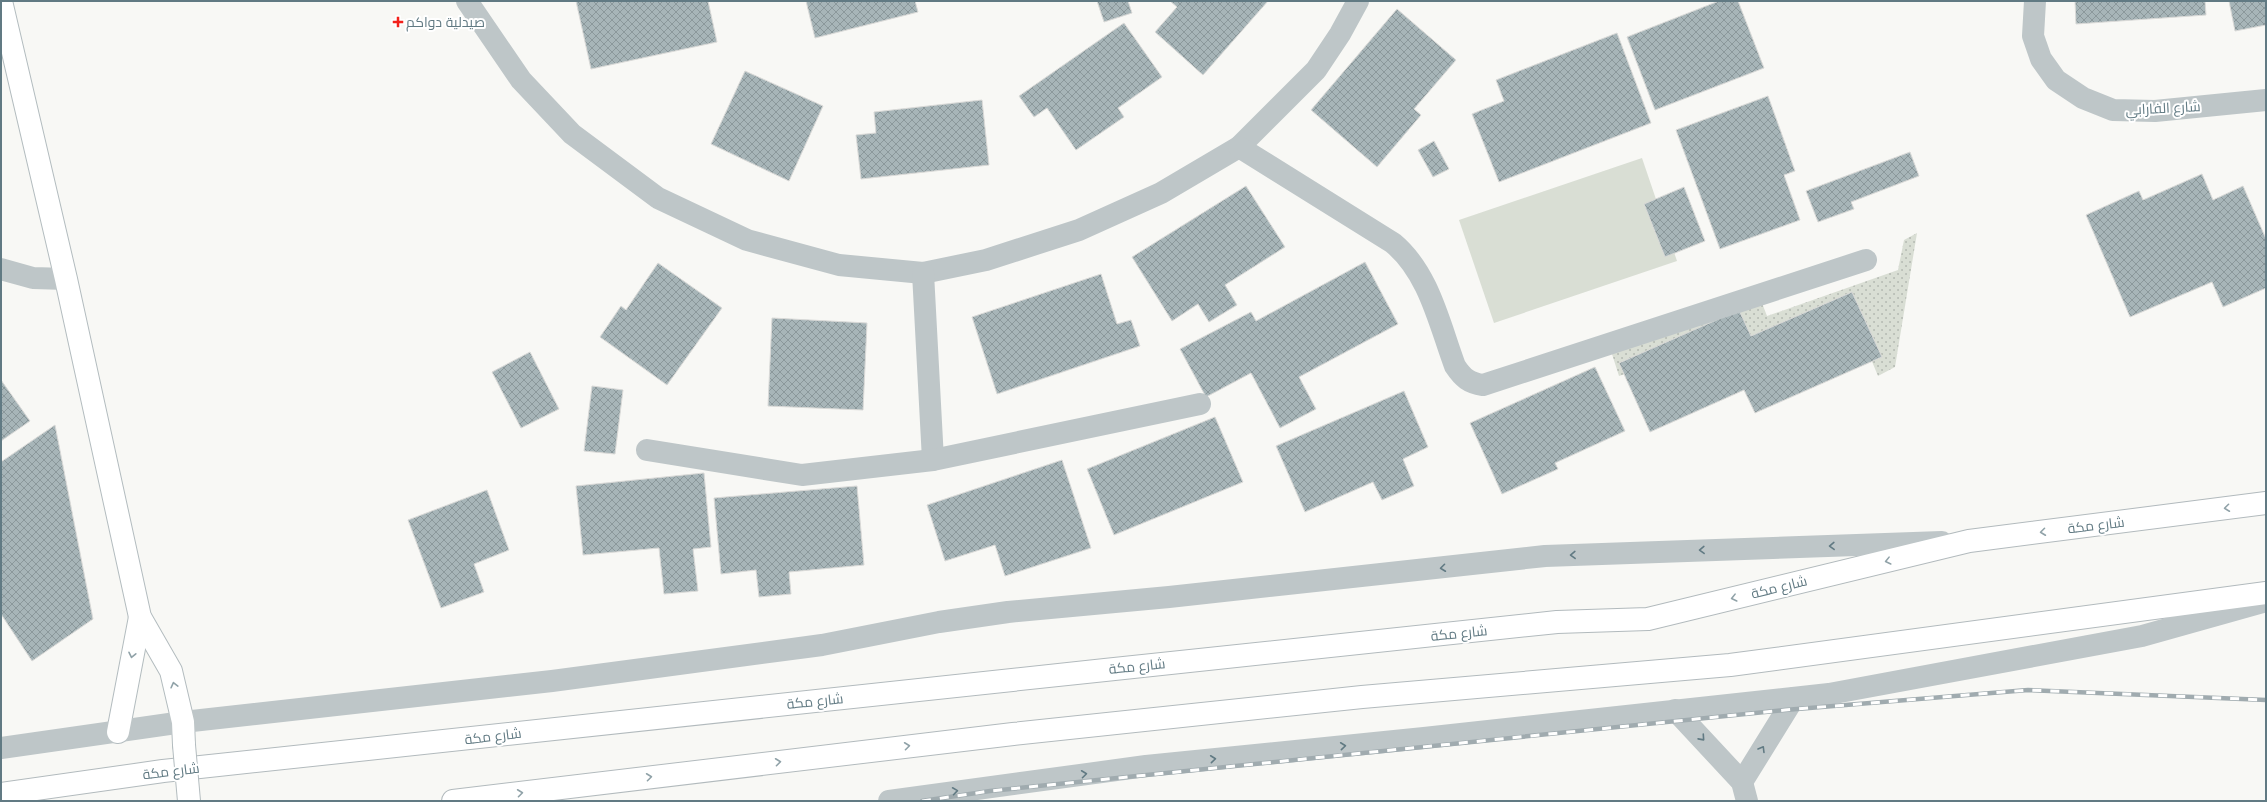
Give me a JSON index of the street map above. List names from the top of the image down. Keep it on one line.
{"streets":{"main road":["شارع مكة"],"street":["شارع الفارابي"]},"places":{"health":["صيدلية دواكم"]}}
